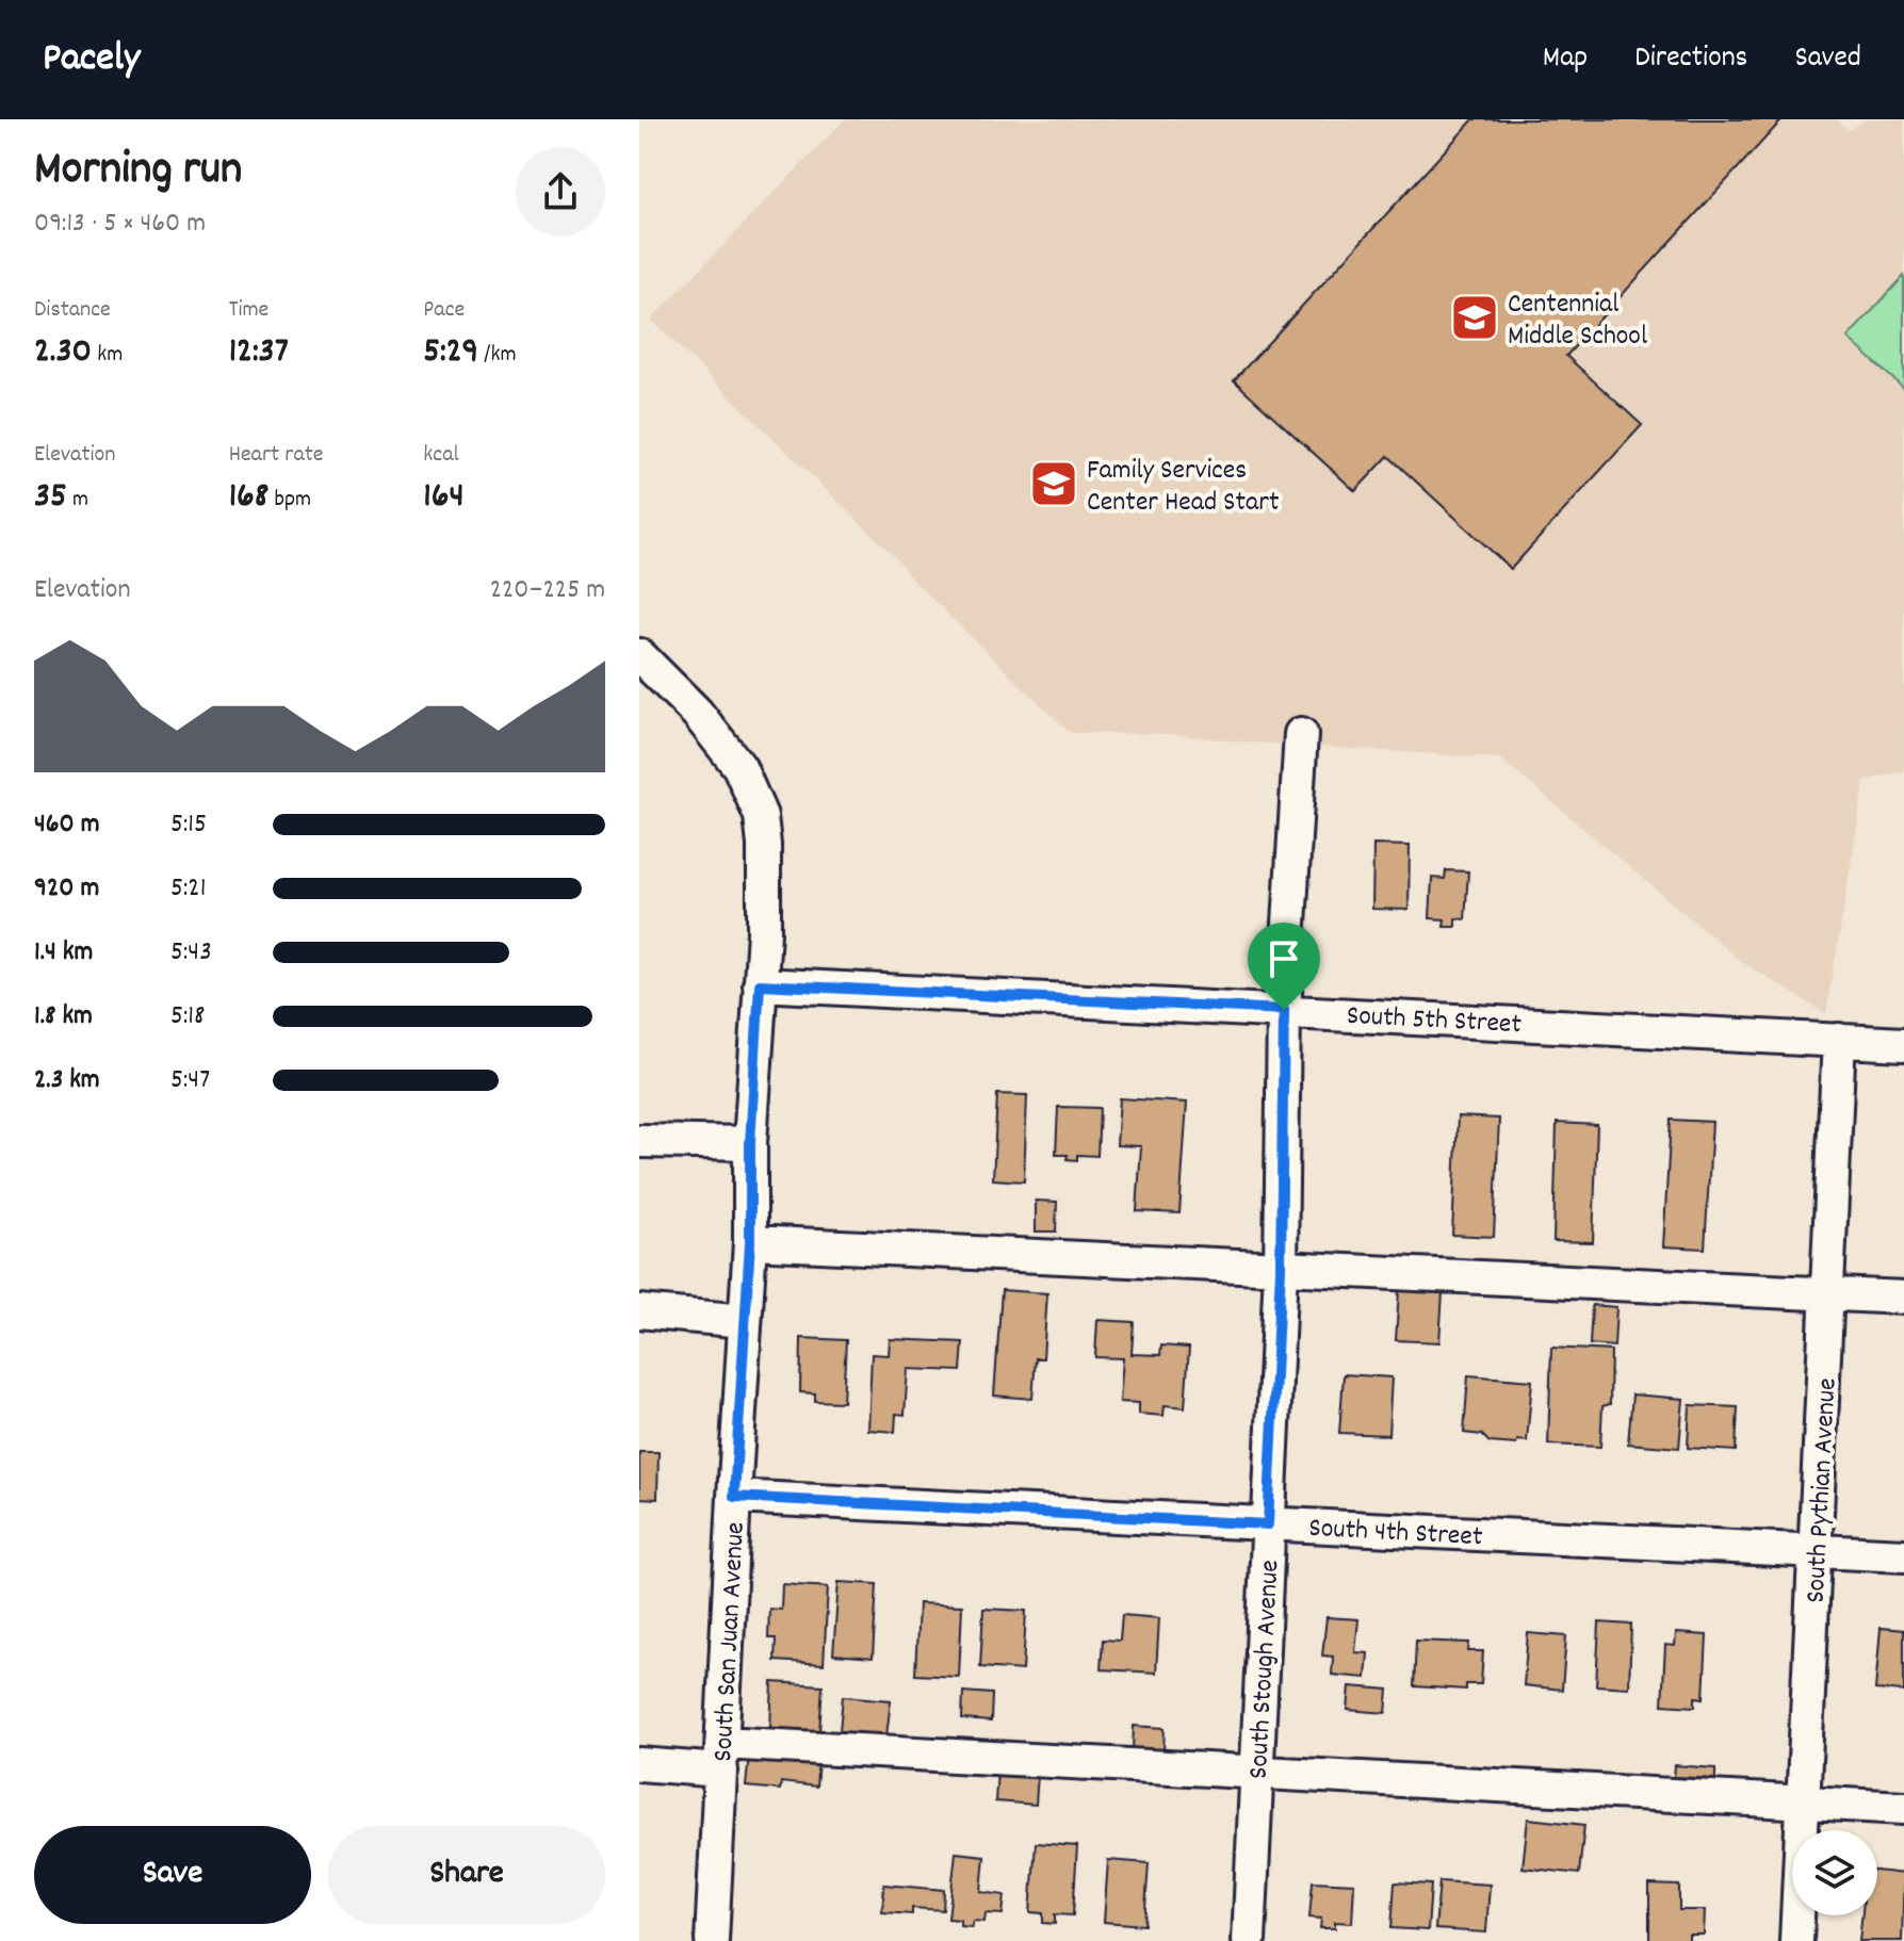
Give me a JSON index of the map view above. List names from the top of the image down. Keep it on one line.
{"streets":{"street":["South 5th Street","South Pythian Avenue","South 4th Street","South San Juan Avenue","South Stough Avenue"]},"crossings":[["South 5th Street","South Pythian Avenue"],["South 5th Street","South San Juan Avenue"],["South 5th Street","South Stough Avenue"],["South Pythian Avenue","South 4th Street"],["South 4th Street","South San Juan Avenue"],["South 4th Street","South Stough Avenue"]],"places":{"school or university":["Centennial Middle School","Family Services Center Head Start"]},"page":{"header":"Pacely","nav":["Map","Directions","Saved"],"heading":["Morning run","09:13 · 5 × 460 m"],"stats":[["Distance","2.30 km"],["Time","12:37"],["Pace","5:29 /km"],["Elevation","35 m"],["Heart rate","168 bpm"],["kcal","164"]],"chart":["Elevation","220–225 m"],"list":[{"name":"460 m","note":"5:15"},{"name":"920 m","note":"5:21"},{"name":"1.4 km","note":"5:43"},{"name":"1.8 km","note":"5:18"},{"name":"2.3 km","note":"5:47"}],"buttons":["Save","Share"]}}
